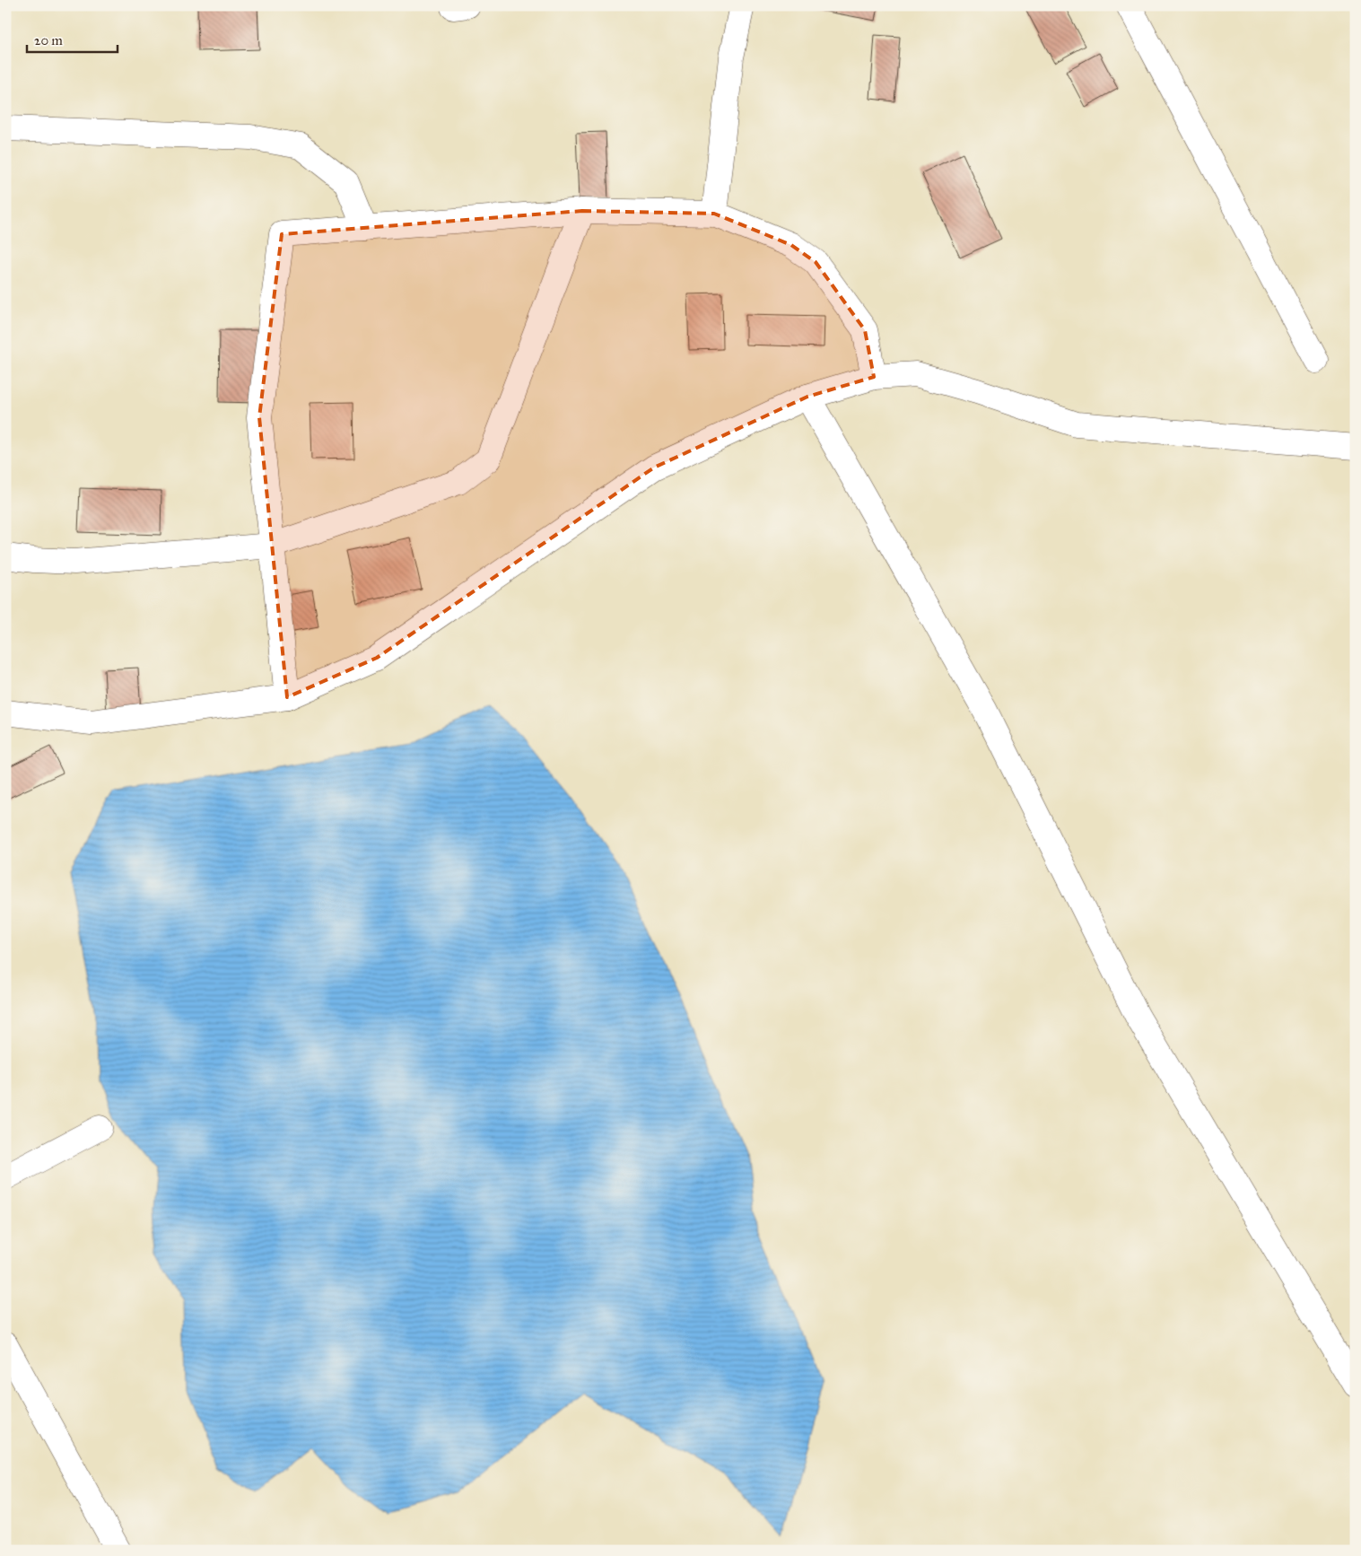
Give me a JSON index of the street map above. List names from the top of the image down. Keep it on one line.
{"scale_bar":"20 m"}
